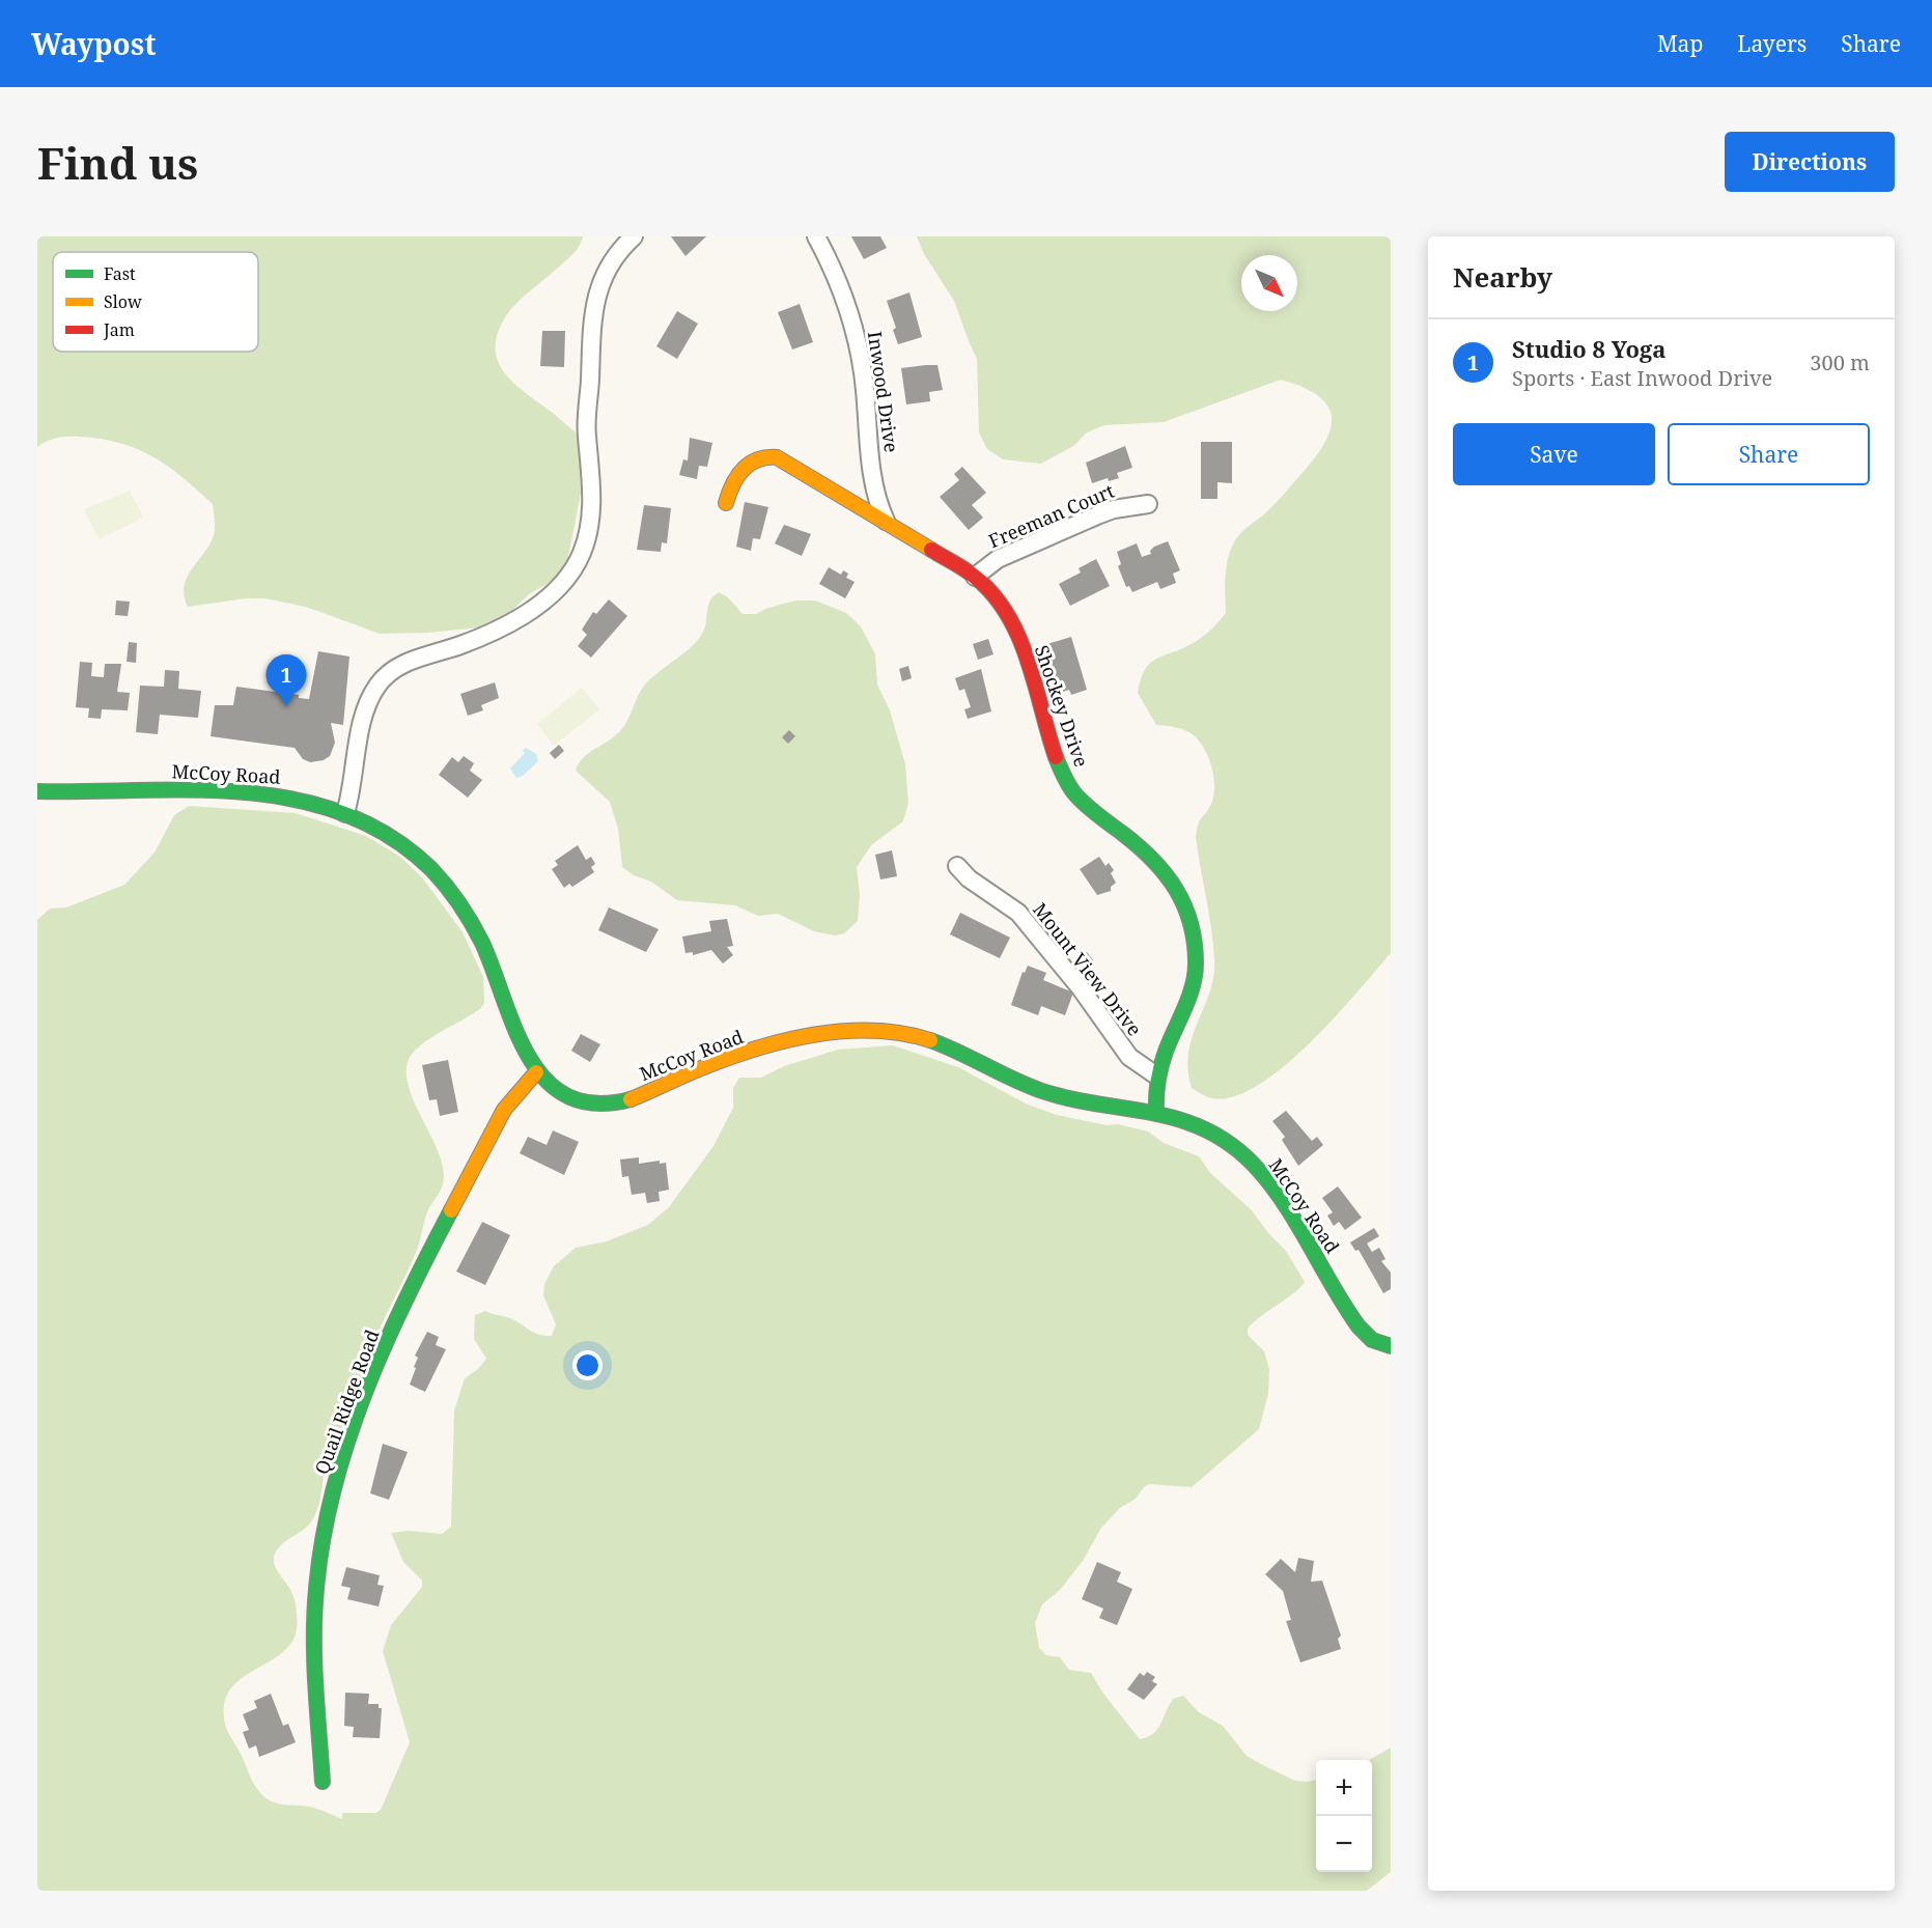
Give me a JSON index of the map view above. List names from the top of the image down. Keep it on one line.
{"streets":{"street":["Inwood Drive","Freeman Court","Shockey Drive","McCoy Road","Mount View Drive","Quail Ridge Road"]},"crossings":[["Inwood Drive","Shockey Drive"],["Freeman Court","Shockey Drive"],["Shockey Drive","McCoy Road"],["Shockey Drive","Mount View Drive"],["McCoy Road","Quail Ridge Road"]],"legend":["Fast","Slow","Jam"],"north":"bottom right","page":{"header":"Waypost","nav":["Map","Layers","Share"],"buttons":["Directions",["Save","Share"]],"title":"Find us","heading":"Nearby","list":[{"mark":"1","name":"Studio 8 Yoga","note":"Sports · East Inwood Drive","value":"300 m"}],"pins":"1","map_buttons":["+","−"]}}
